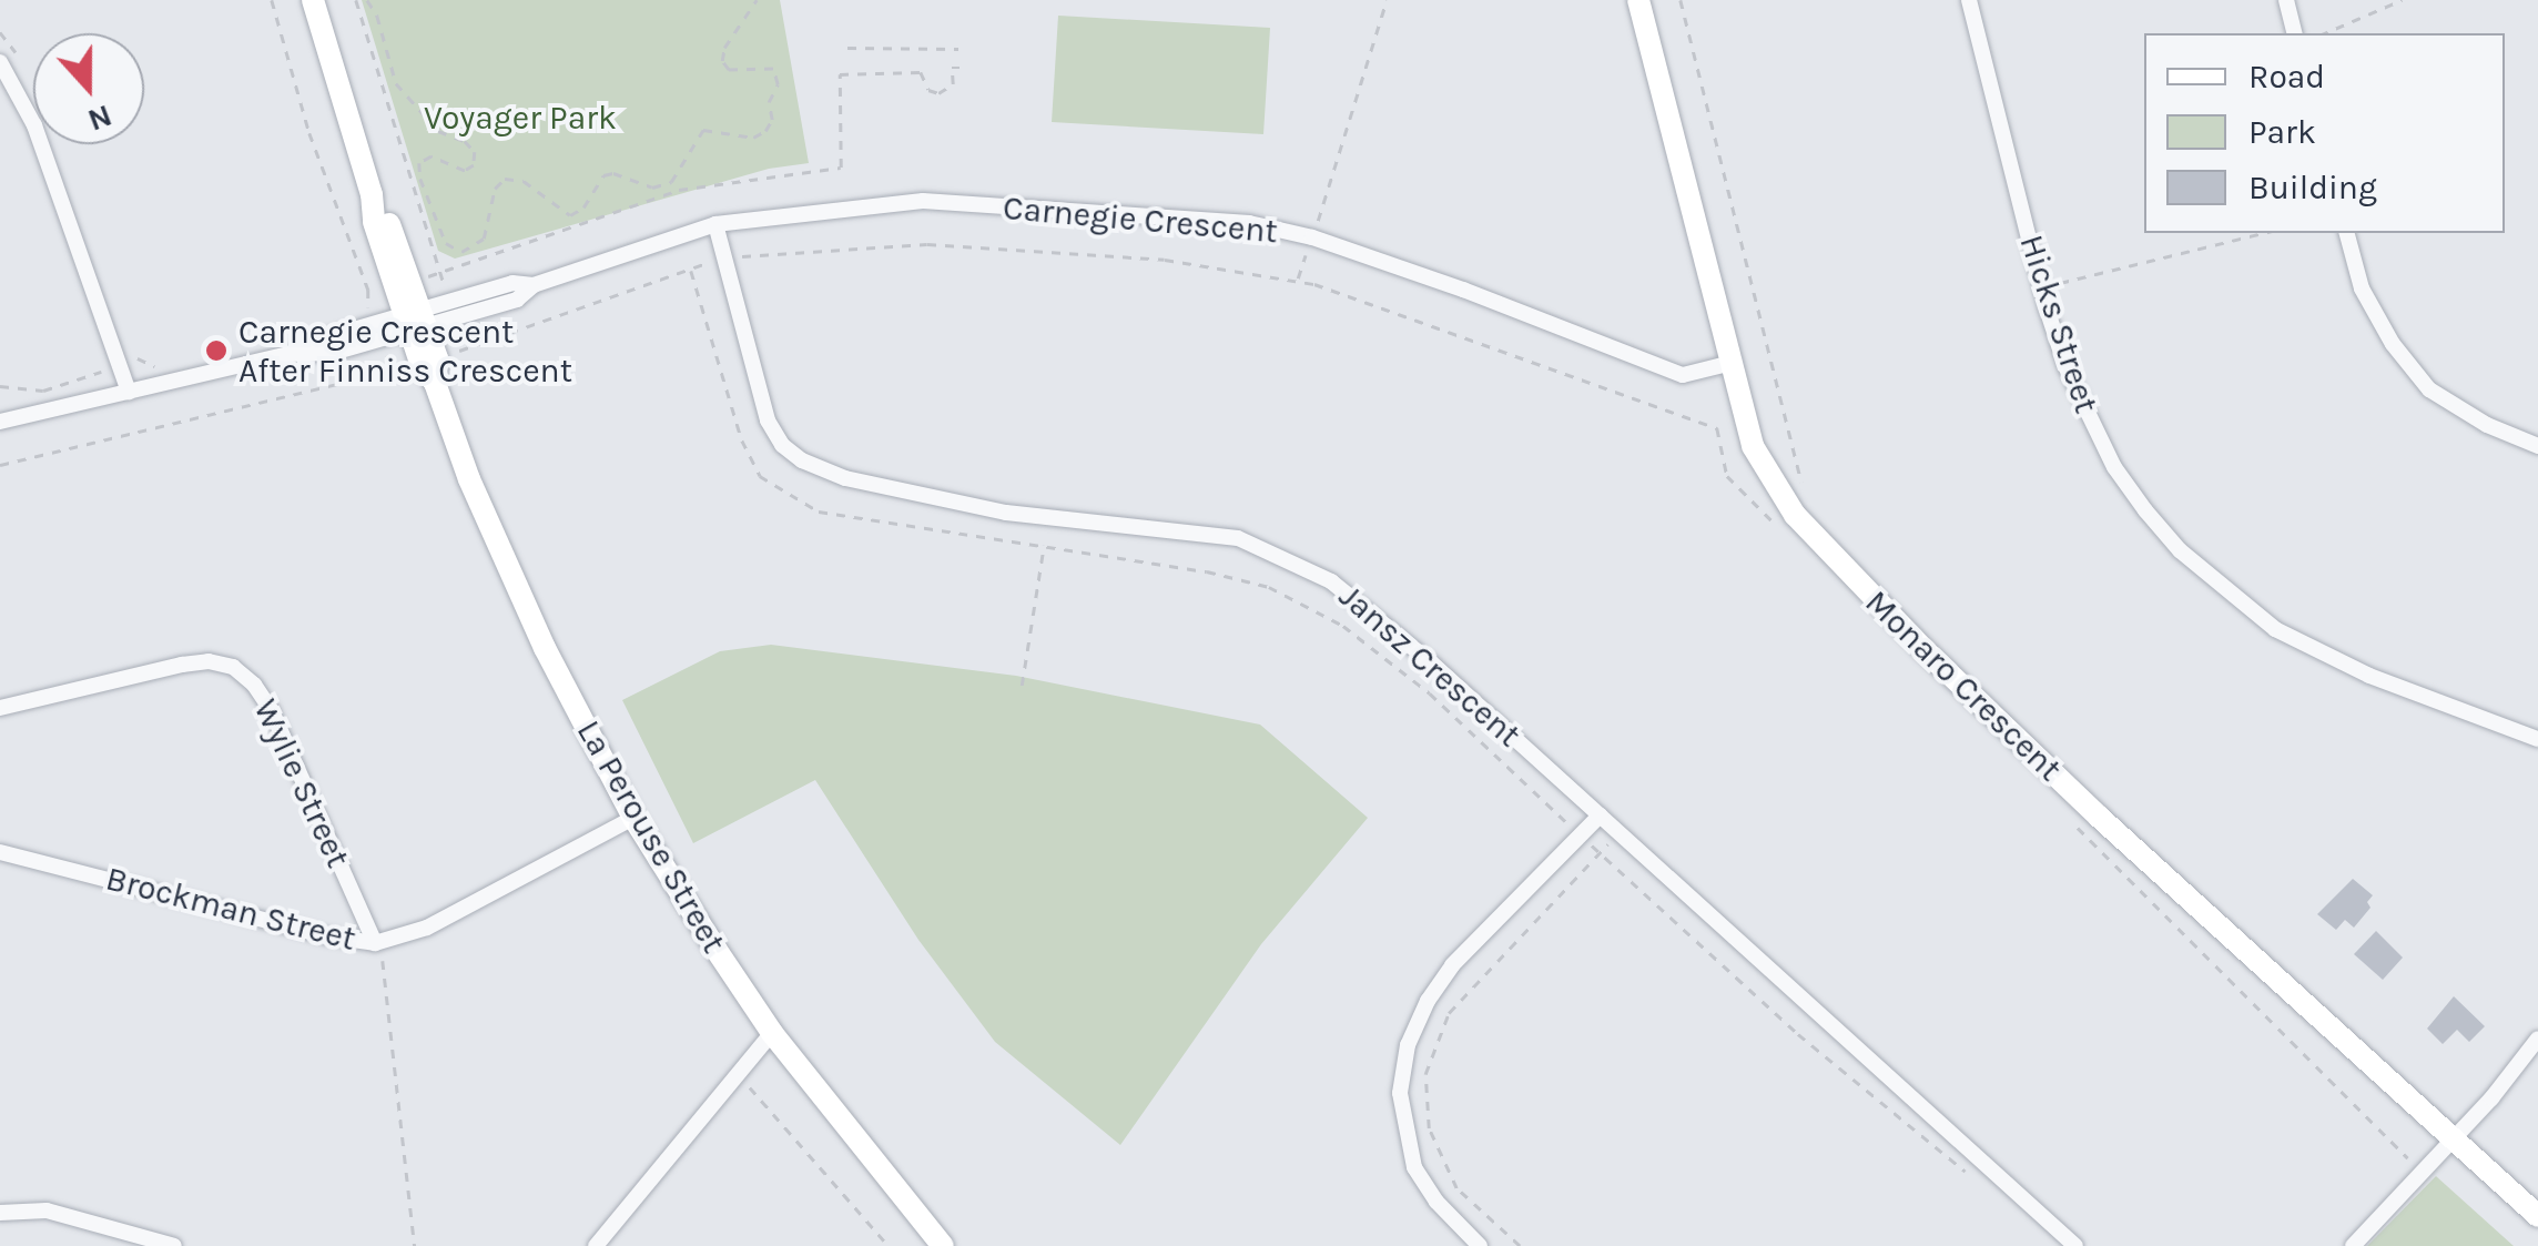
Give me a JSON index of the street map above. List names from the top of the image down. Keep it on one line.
{"streets":{"street":["Carnegie Crescent","Hicks Street","Jansz Crescent","Monaro Crescent","Wylie Street","La Perouse Street","Brockman Street"]},"crossings":[["Carnegie Crescent","Jansz Crescent"],["Carnegie Crescent","Monaro Crescent"],["Carnegie Crescent","La Perouse Street"],["Wylie Street","Brockman Street"],["La Perouse Street","Brockman Street"]],"parks":["Voyager Park"],"places":["Carnegie Crescent After Finniss Crescent"],"legend":["Road","Park","Building"],"north":"bottom"}
